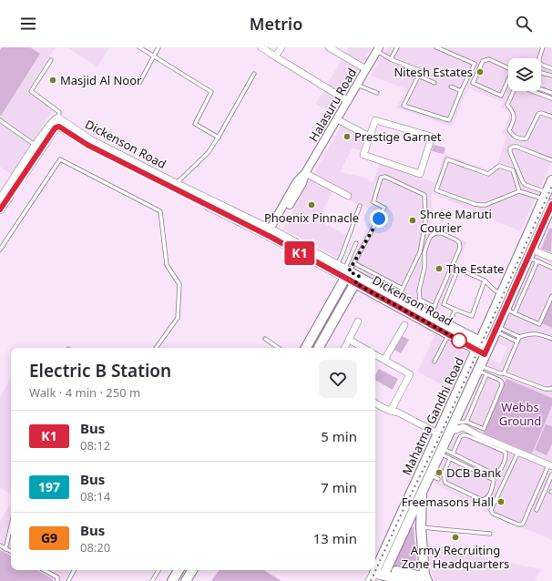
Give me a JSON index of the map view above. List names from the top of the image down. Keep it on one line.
{"streets":{"main road":["Dickenson Road","Mahatma Gandhi Road"],"street":["Halasuru Road"]},"crossings":[["Halasuru Road","Dickenson Road"],["Dickenson Road","Mahatma Gandhi Road"]],"parks":["Webbs Ground"],"places":["Nitesh Estates","Masjid Al Noor","Prestige Garnet","Phoenix Pinnacle","Shree Maruti Courier","The Estate","DCB Bank","Freemasons Hall","Army Recruiting Zone Headquarters"],"lines":["bus line K1"],"page":{"header":"Metrio","on_map":"K1","heading":["Electric B Station","Walk · 4 min · 250 m"],"list":[{"mark":"K1","name":"Bus","note":"08:12","value":"5 min"},{"mark":"197","name":"Bus","note":"08:14","value":"7 min"},{"mark":"G9","name":"Bus","note":"08:20","value":"13 min"}]}}
